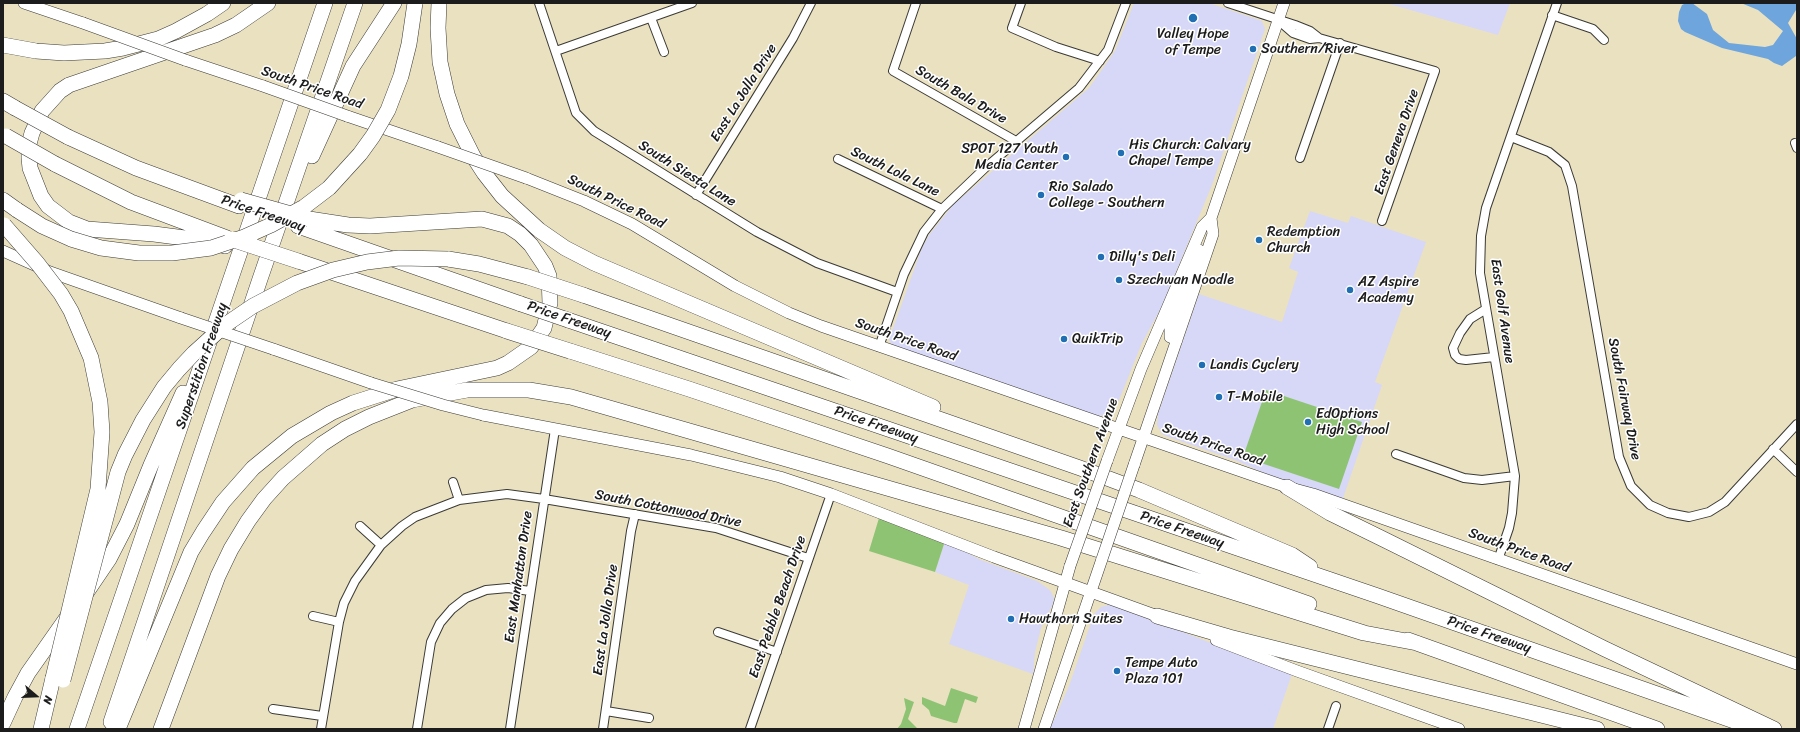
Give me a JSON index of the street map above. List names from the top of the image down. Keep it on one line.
{"streets":{"highway":["Price Freeway","Superstition Freeway"],"main road":["South Price Road","East Southern Avenue"],"street":["East La Jolla Drive","South Bala Drive","East Geneva Drive","South Lola Lane","South Siesta Lane","East Golf Avenue","South Fairway Drive","South Cottonwood Drive","East Manhatton Drive","East Pebble Beach Drive"]},"crossings":[["South Price Road","East Golf Avenue"],["South Price Road","East Southern Avenue"],["East La Jolla Drive","South Siesta Lane"],["East La Jolla Drive","South Cottonwood Drive"],["East Golf Avenue","South Fairway Drive"],["South Cottonwood Drive","East Manhatton Drive"],["South Cottonwood Drive","East Pebble Beach Drive"]],"places":["Valley Hope of Tempe","Southern/River","His Church: Calvary Chapel Tempe","SPOT 127 Youth Media Center","Rio Salado College - Southern","Redemption Church","Dilly's Deli","Szechwan Noodle","AZ Aspire Academy","QuikTrip","Landis Cyclery","T-Mobile","EdOptions High School","Hawthorn Suites","Tempe Auto Plaza 101"],"north":"right"}
